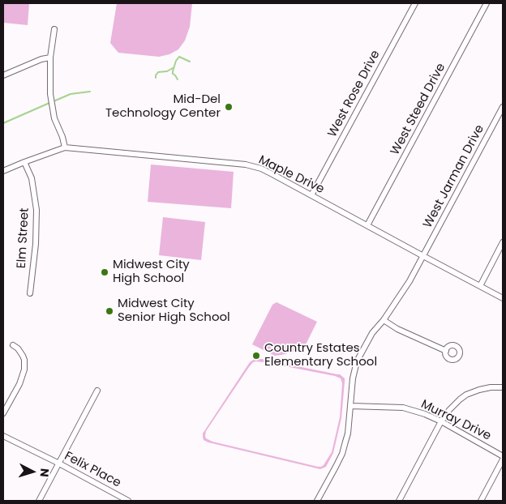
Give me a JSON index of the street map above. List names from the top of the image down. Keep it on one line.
{"streets":{"street":["West Rose Drive","West Steed Drive","Maple Drive","West Jarman Drive","Elm Street","Murray Drive","Felix Place"]},"crossings":[["West Rose Drive","Maple Drive"],["West Steed Drive","Maple Drive"],["Maple Drive","West Jarman Drive"],["Maple Drive","Elm Street"],["West Jarman Drive","Murray Drive"]],"places":["Mid-Del Technology Center","Midwest City High School","Midwest City Senior High School","Country Estates Elementary School"],"north":"right"}
